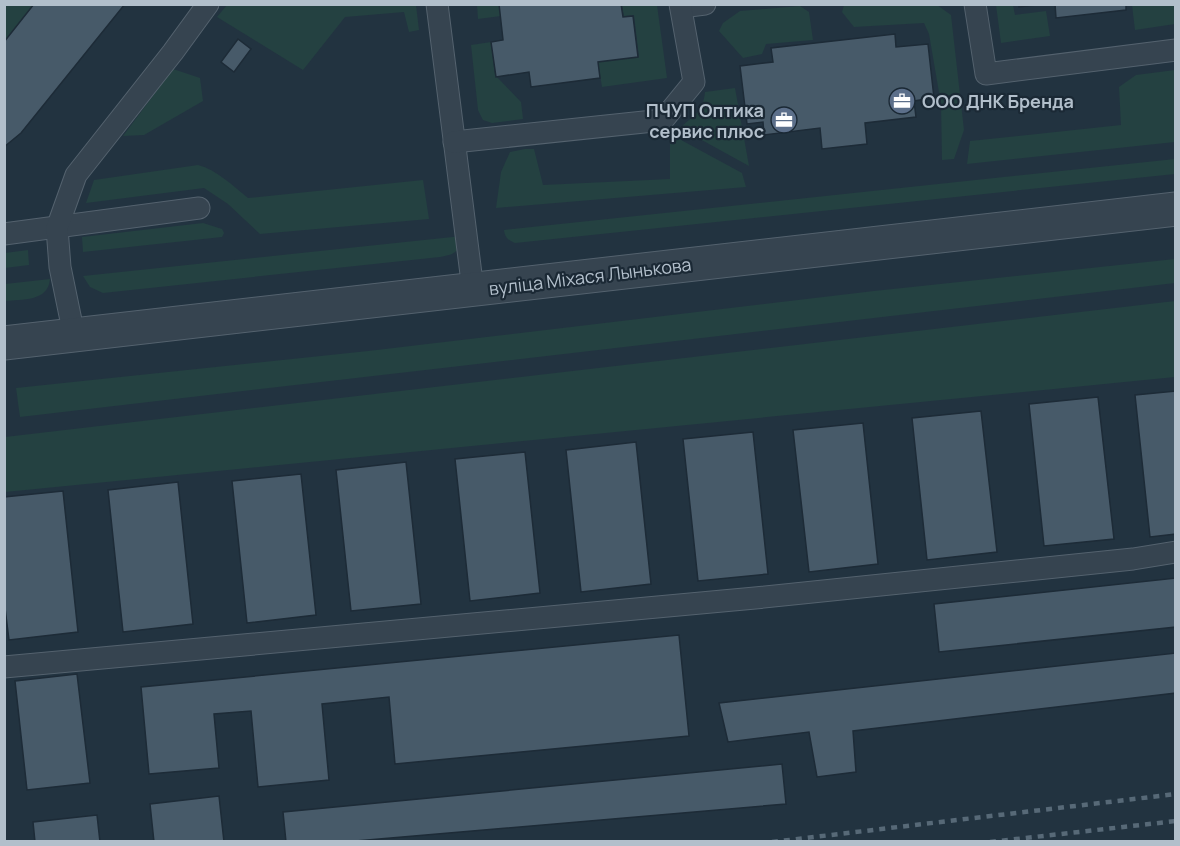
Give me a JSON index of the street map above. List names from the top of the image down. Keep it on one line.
{"streets":{"street":["вуліца Міхася Лынькова"]},"places":{"office":["ООО ДНК Бренда","ПЧУП Оптика сервис плюс"]}}
